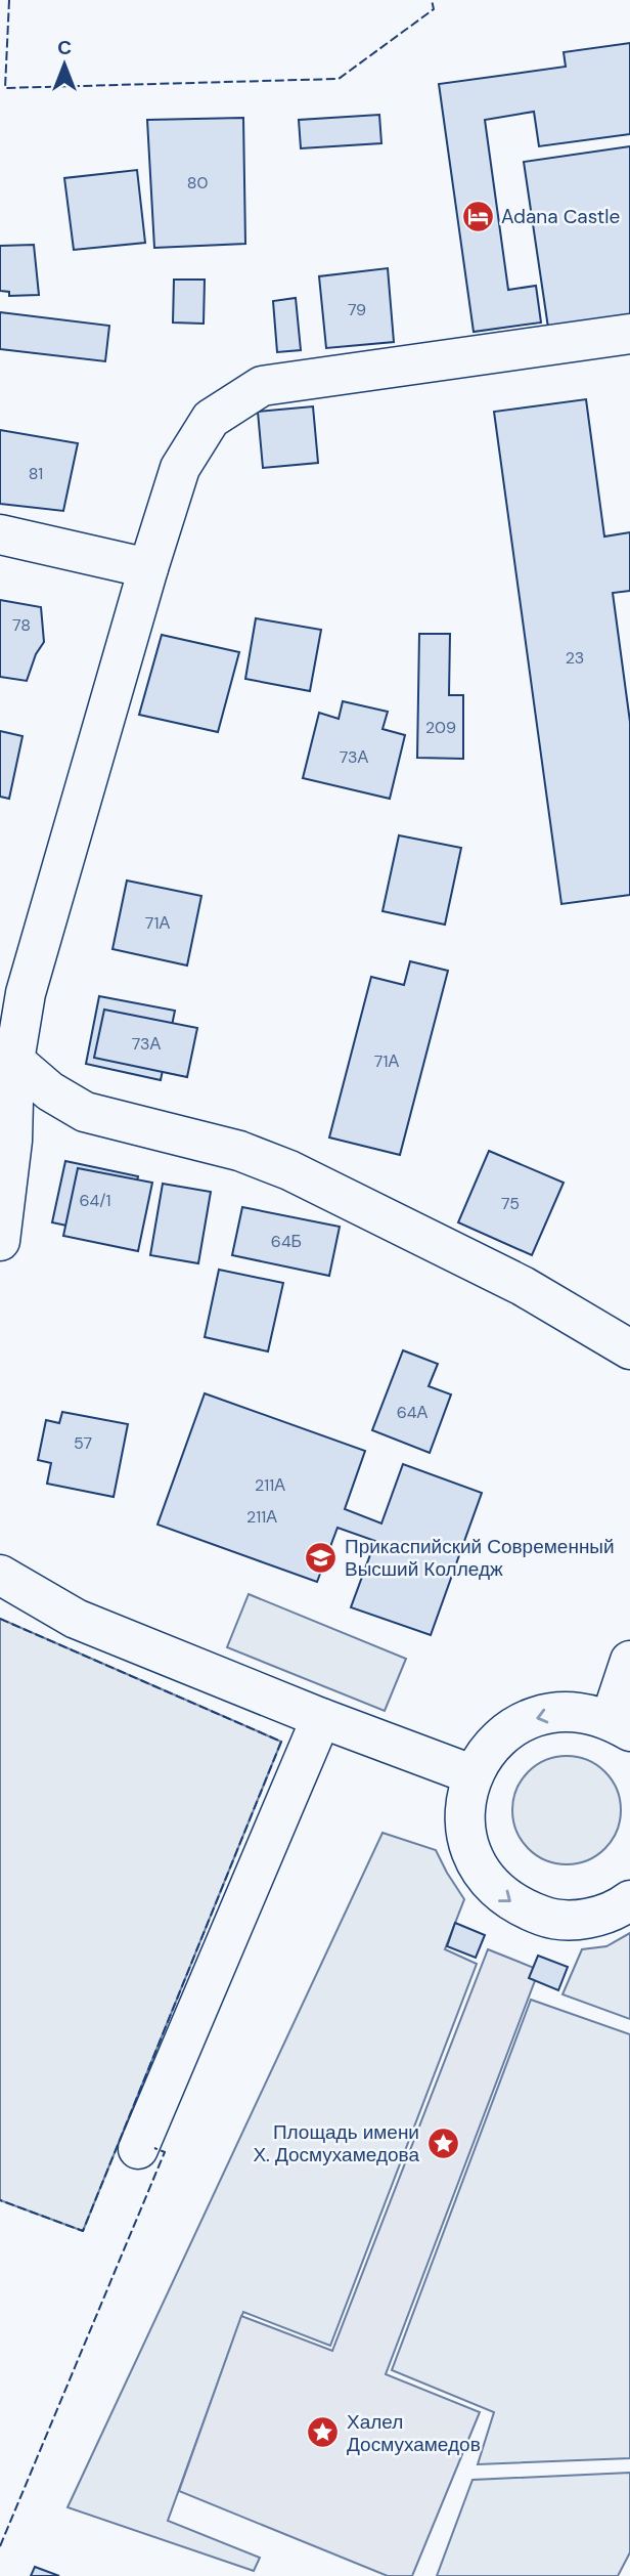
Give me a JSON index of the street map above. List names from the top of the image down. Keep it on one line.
{"places":{"hotel":["Adana Сastle"],"school or university":["Прикаспийский Современный Высший Колледж"],"place":["Площадь имени Х. Досмухамедова","Халел Досмухамедов"]},"house_numbers":["80","79","81","78","23","209","73А","71А","73А","71А","64/1","75","64Б","64А","57","211А","211А"],"north":"top"}
